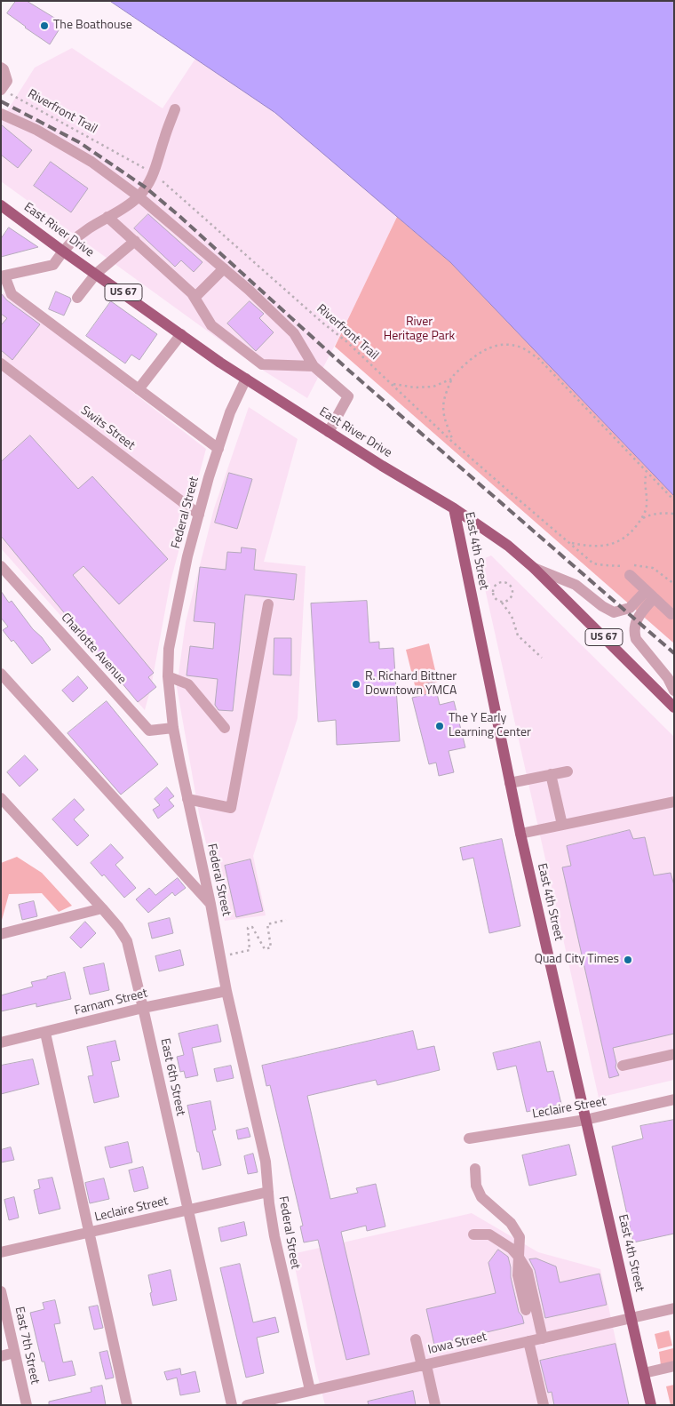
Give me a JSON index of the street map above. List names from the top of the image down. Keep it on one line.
{"streets":{"main road":["East River Drive","US 67","East 4th Street"],"street":["Swits Street","Federal Street","Charlotte Avenue","Farnam Street","East 6th Street","Leclaire Street","Iowa Street","East 7th Street"],"path":["Riverfront Trail"]},"crossings":[["East River Drive","Federal Street"],["East River Drive","East 4th Street"],["Swits Street","Federal Street"],["Federal Street","Charlotte Avenue"],["Federal Street","Farnam Street"],["Federal Street","Leclaire Street"],["Federal Street","Iowa Street"],["East 4th Street","Leclaire Street"],["East 4th Street","Iowa Street"],["Farnam Street","East 6th Street"],["East 6th Street","Leclaire Street"]],"parks":["River Heritage Park"],"places":["The Boathouse","R. Richard Bittner Downtown YMCA","The Y Early Learning Center","Quad City Times"]}
